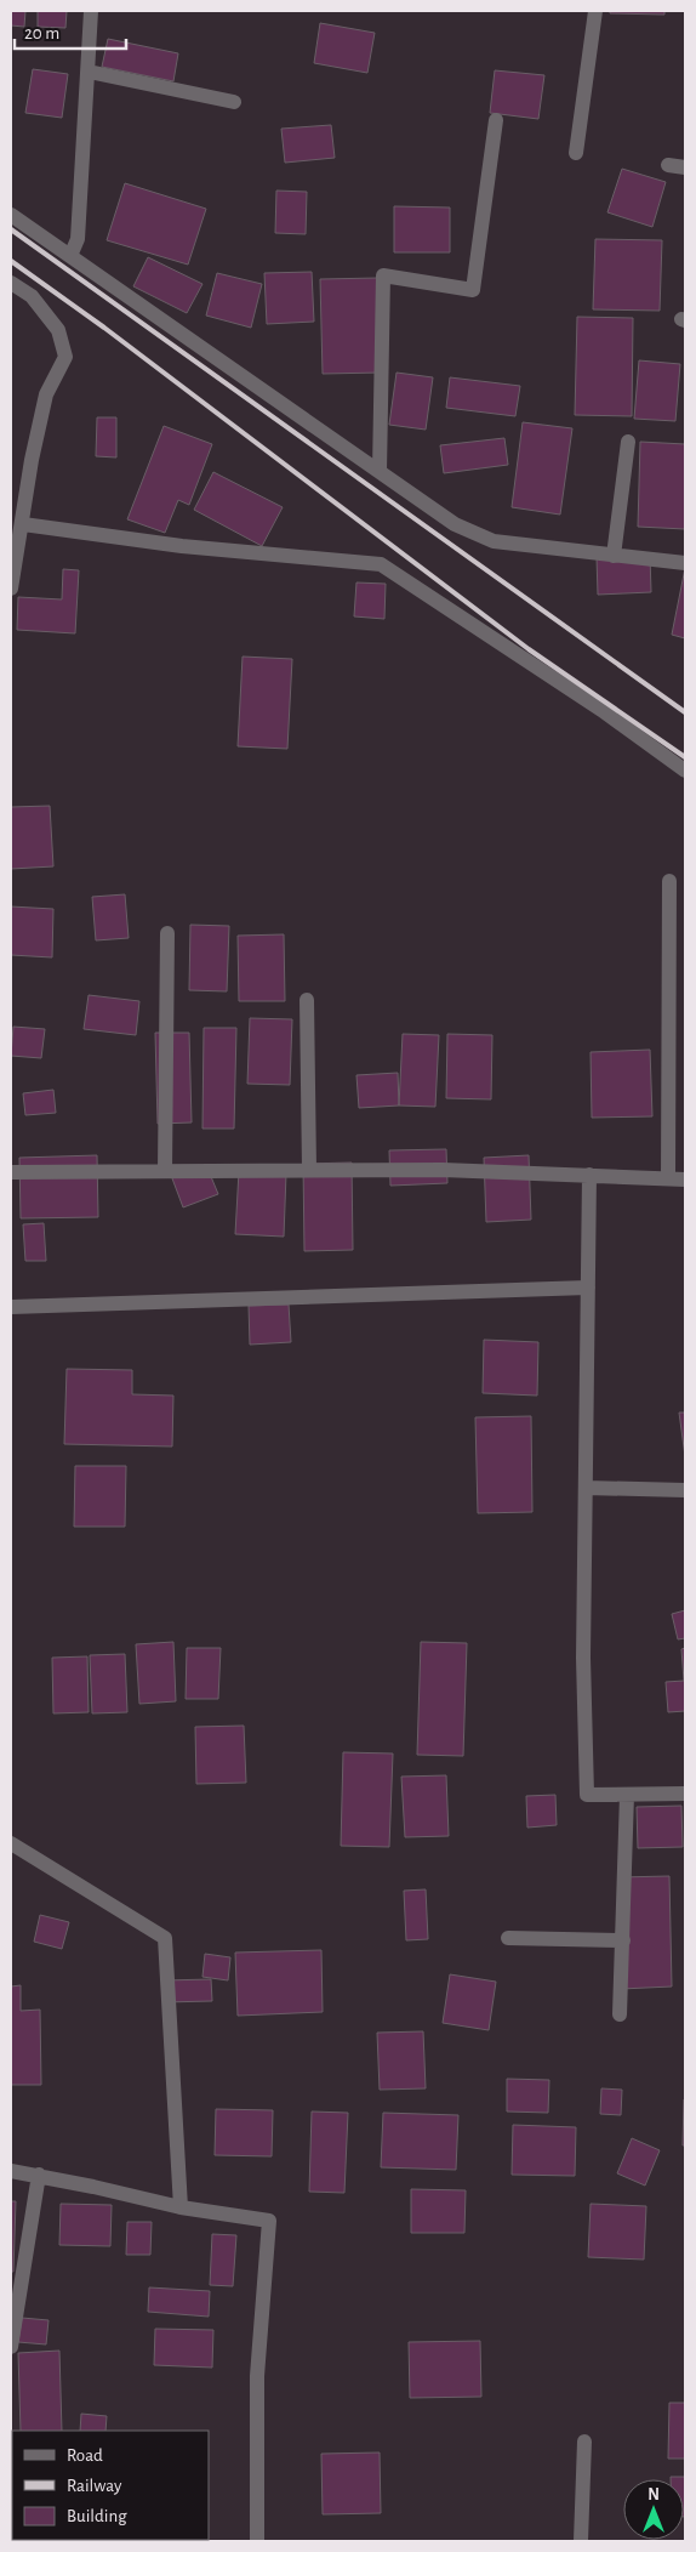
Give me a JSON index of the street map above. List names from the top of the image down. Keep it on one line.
{"legend":["Road","Railway","Building"],"scale_bar":"20 m","north":"top"}
